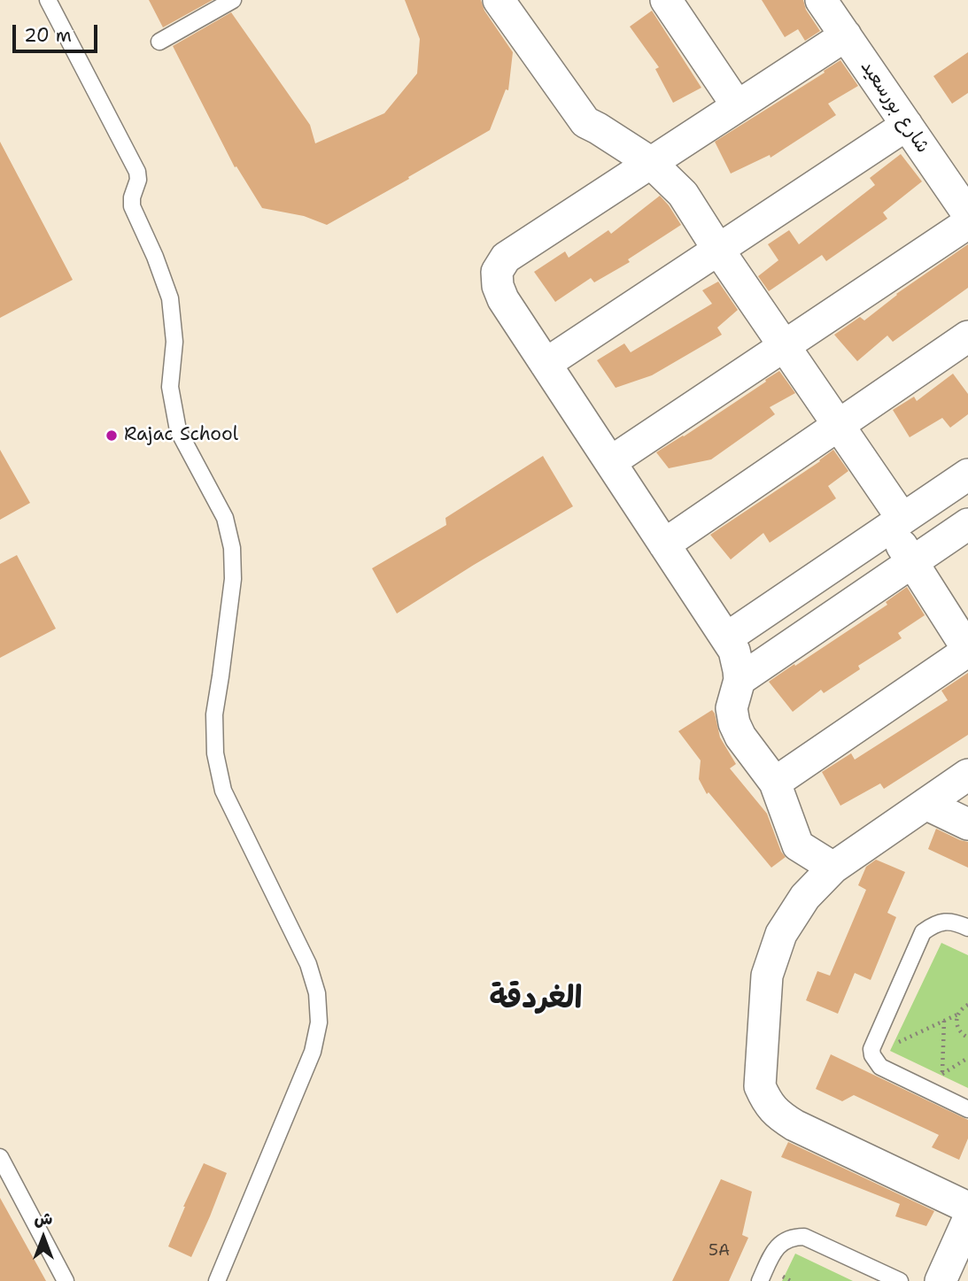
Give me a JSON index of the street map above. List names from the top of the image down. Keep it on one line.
{"streets":{"street":["شارع بورسعيد"]},"districts":["الغردقة"],"places":["Rajac School"],"house_numbers":["5A"],"scale_bar":"20 m","north":"top"}
